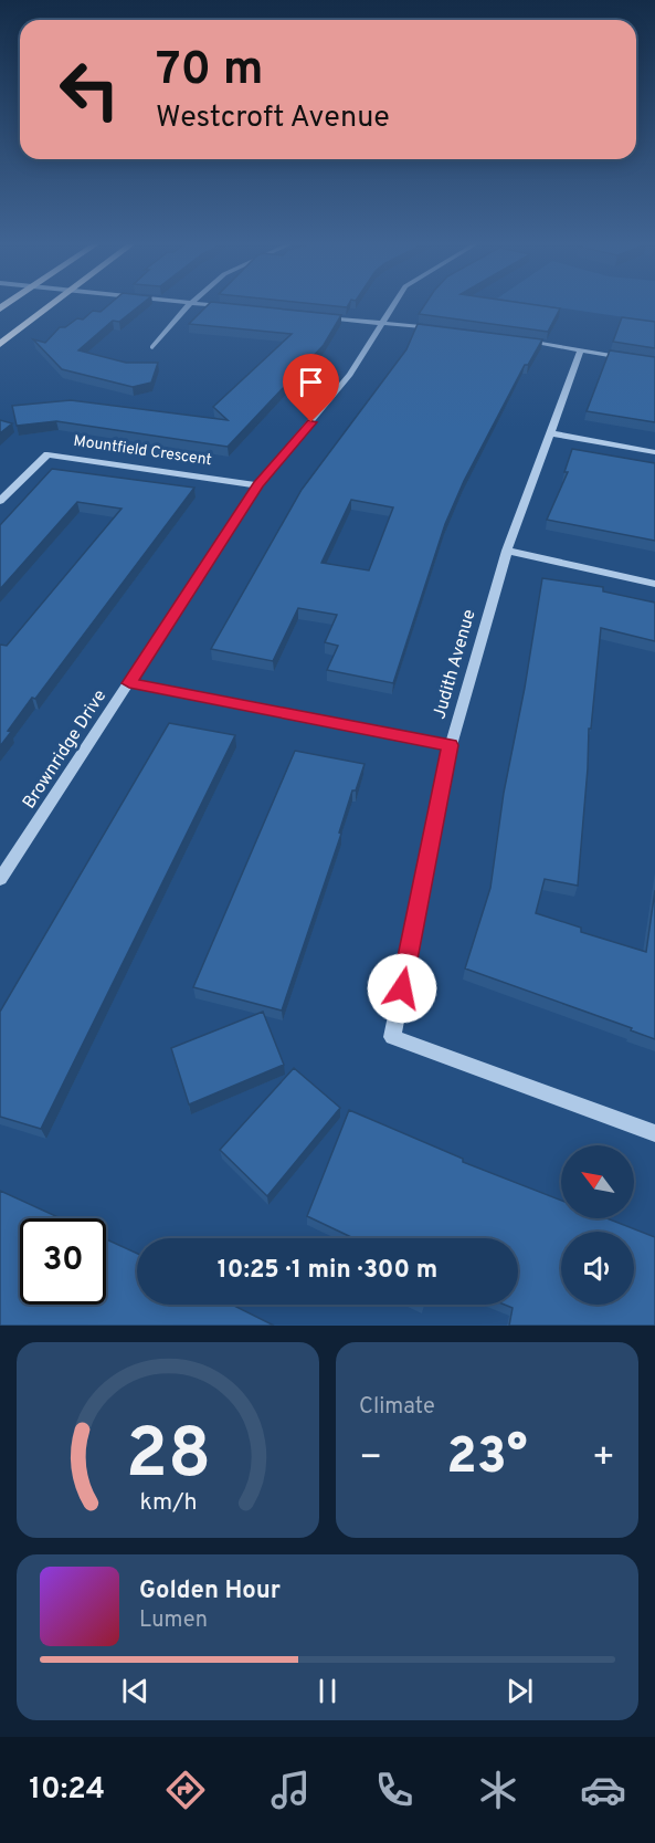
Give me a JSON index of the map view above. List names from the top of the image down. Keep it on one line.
{"streets":{"street":["Mountfield Crescent","Judith Avenue","Brownridge Drive"]},"crossings":[["Mountfield Crescent","Brownridge Drive"]],"north":"top left","page":{"turn":["70 m","Westcroft Avenue"],"limit":"30","trip":"10:25 · 1 min · 300 m","tile":"Climate","heat":["−","23°","+"],"song":["Golden Hour","Lumen"],"tabs":"10:24","gauge":["28","km/h"]}}
